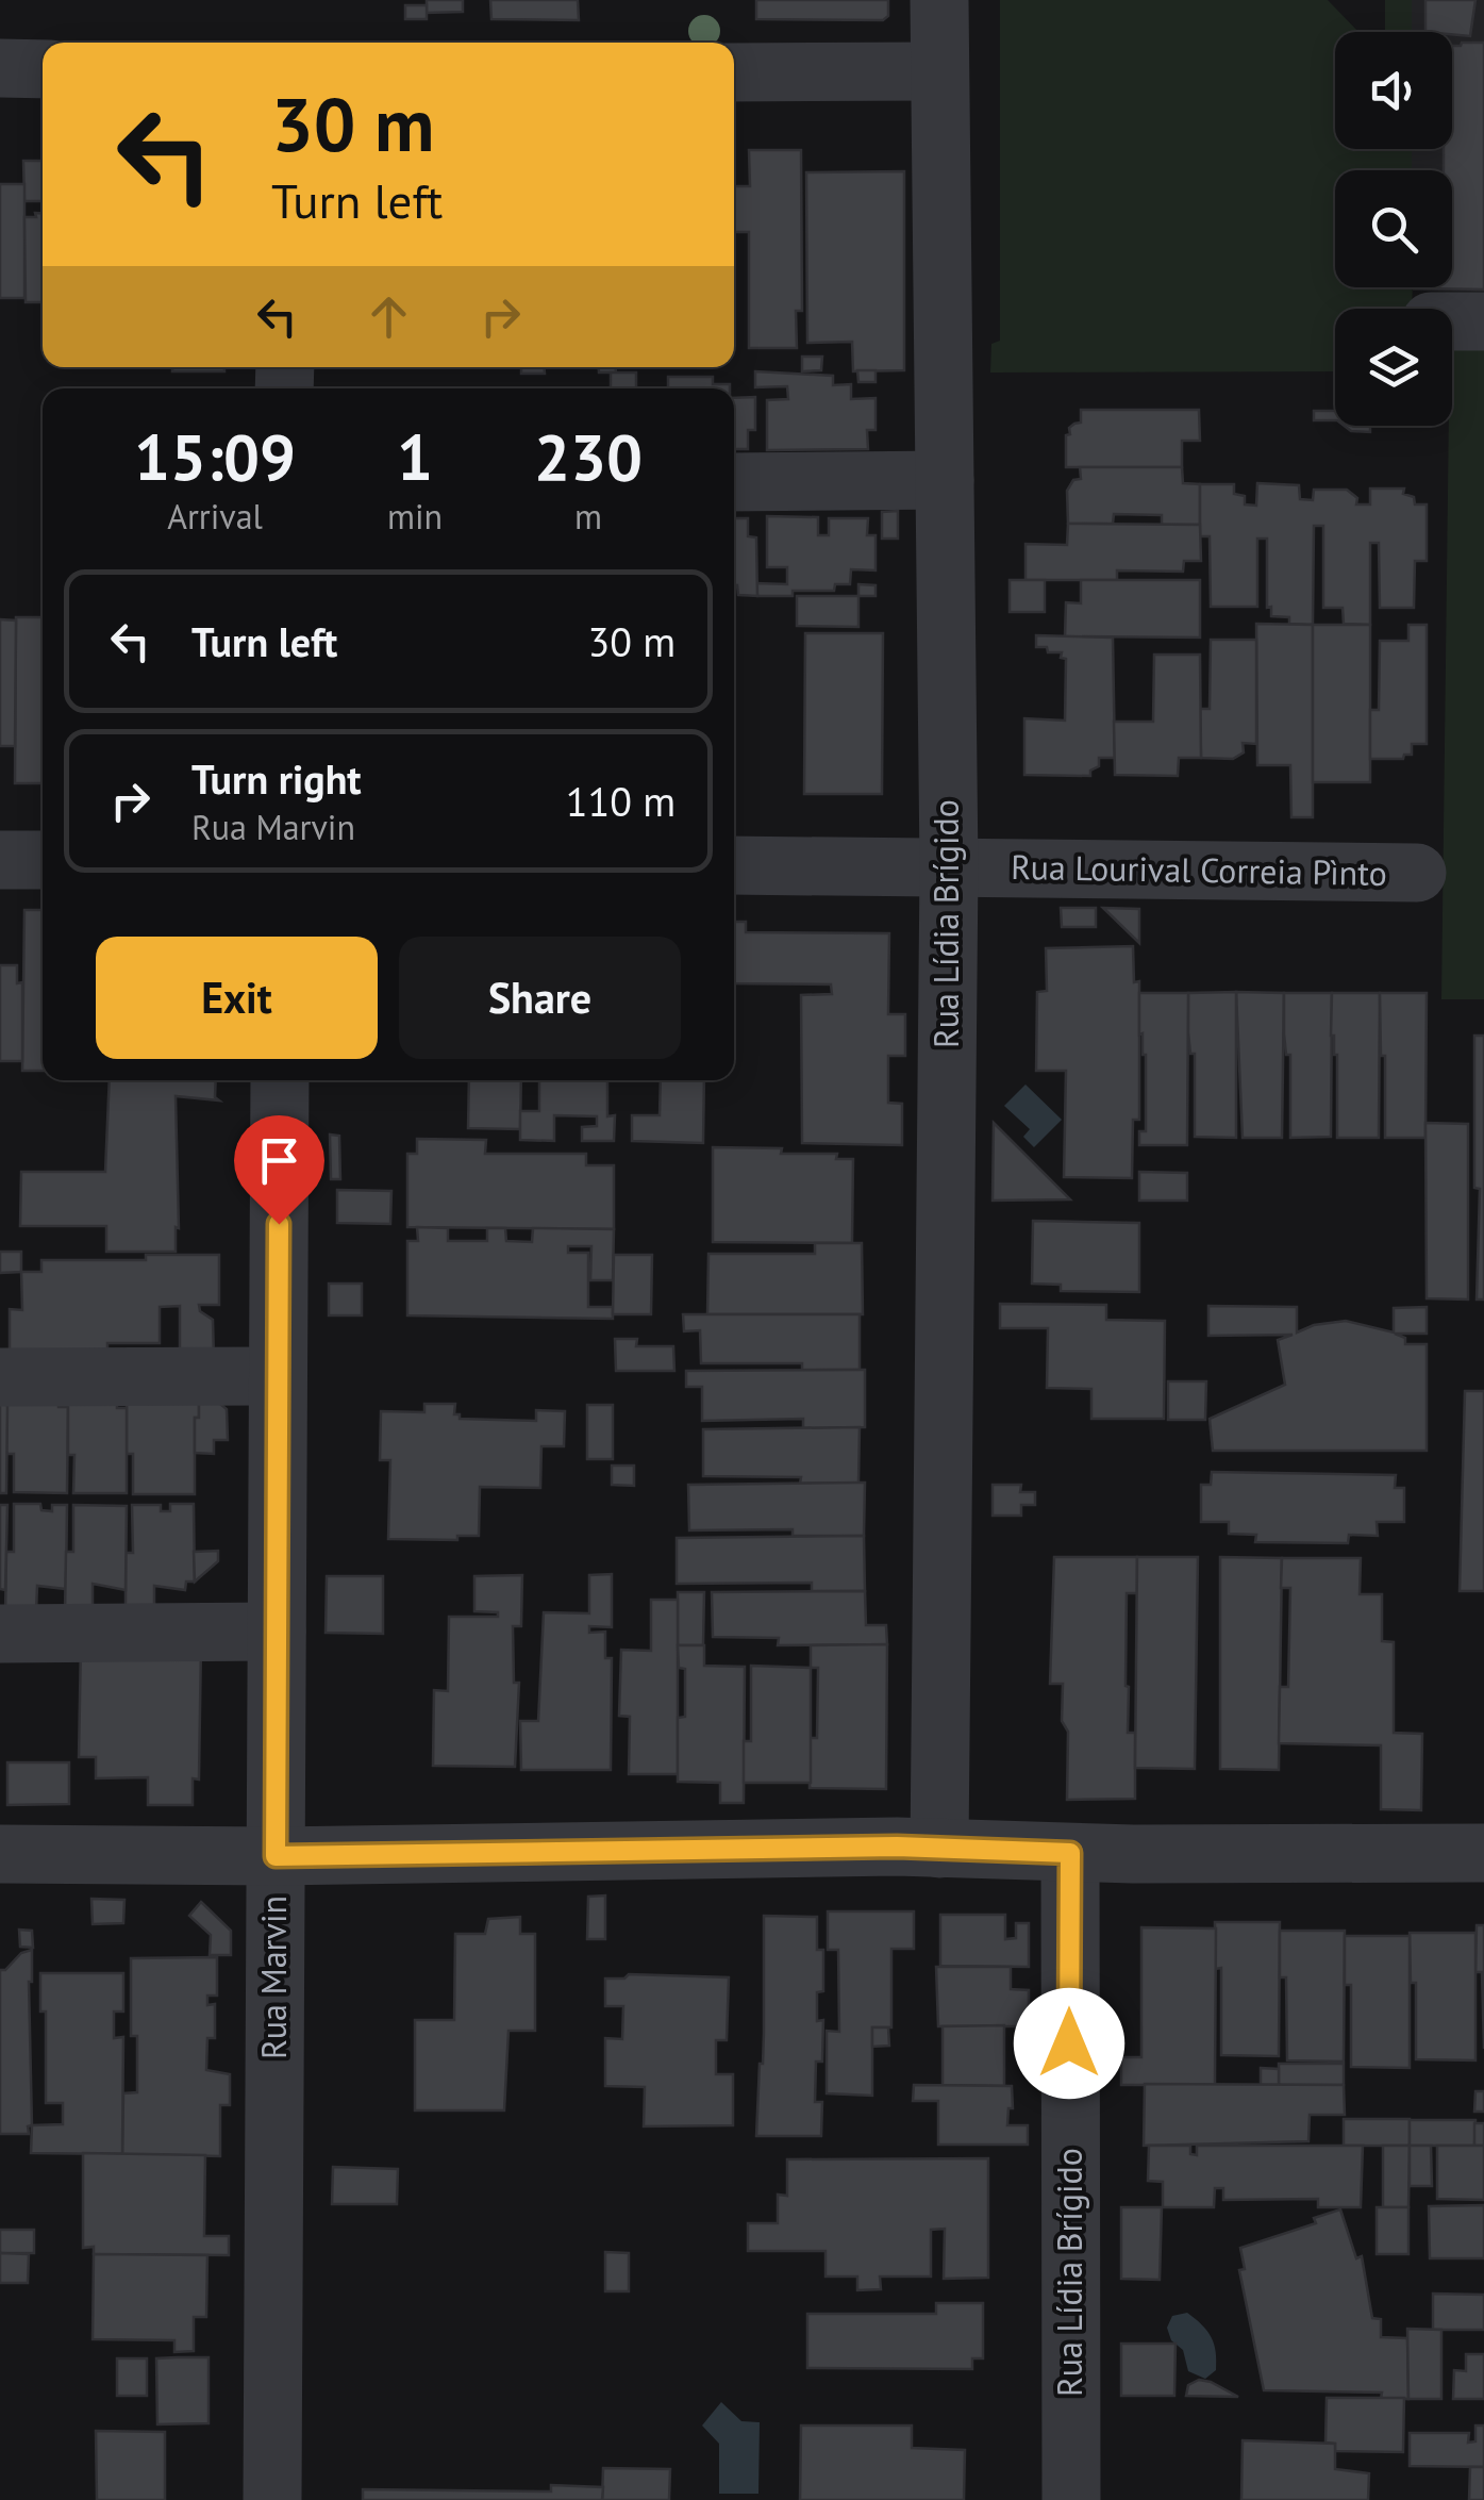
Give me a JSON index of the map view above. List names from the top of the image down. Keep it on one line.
{"streets":{"street":["Rua Lourival Correia Pìnto","Rua Lídia Brígido","Rua Marvin"]},"crossings":[["Rua Lourival Correia Pìnto","Rua Lídia Brígido"]],"page":{"turn":["30 m","Turn left"],"eta":["15:09","Arrival","1","min","230","m"],"list":[{"name":"Turn left","value":"30 m"},{"name":"Turn right","note":"Rua Marvin","value":"110 m"}],"buttons":["Exit","Share"]}}
